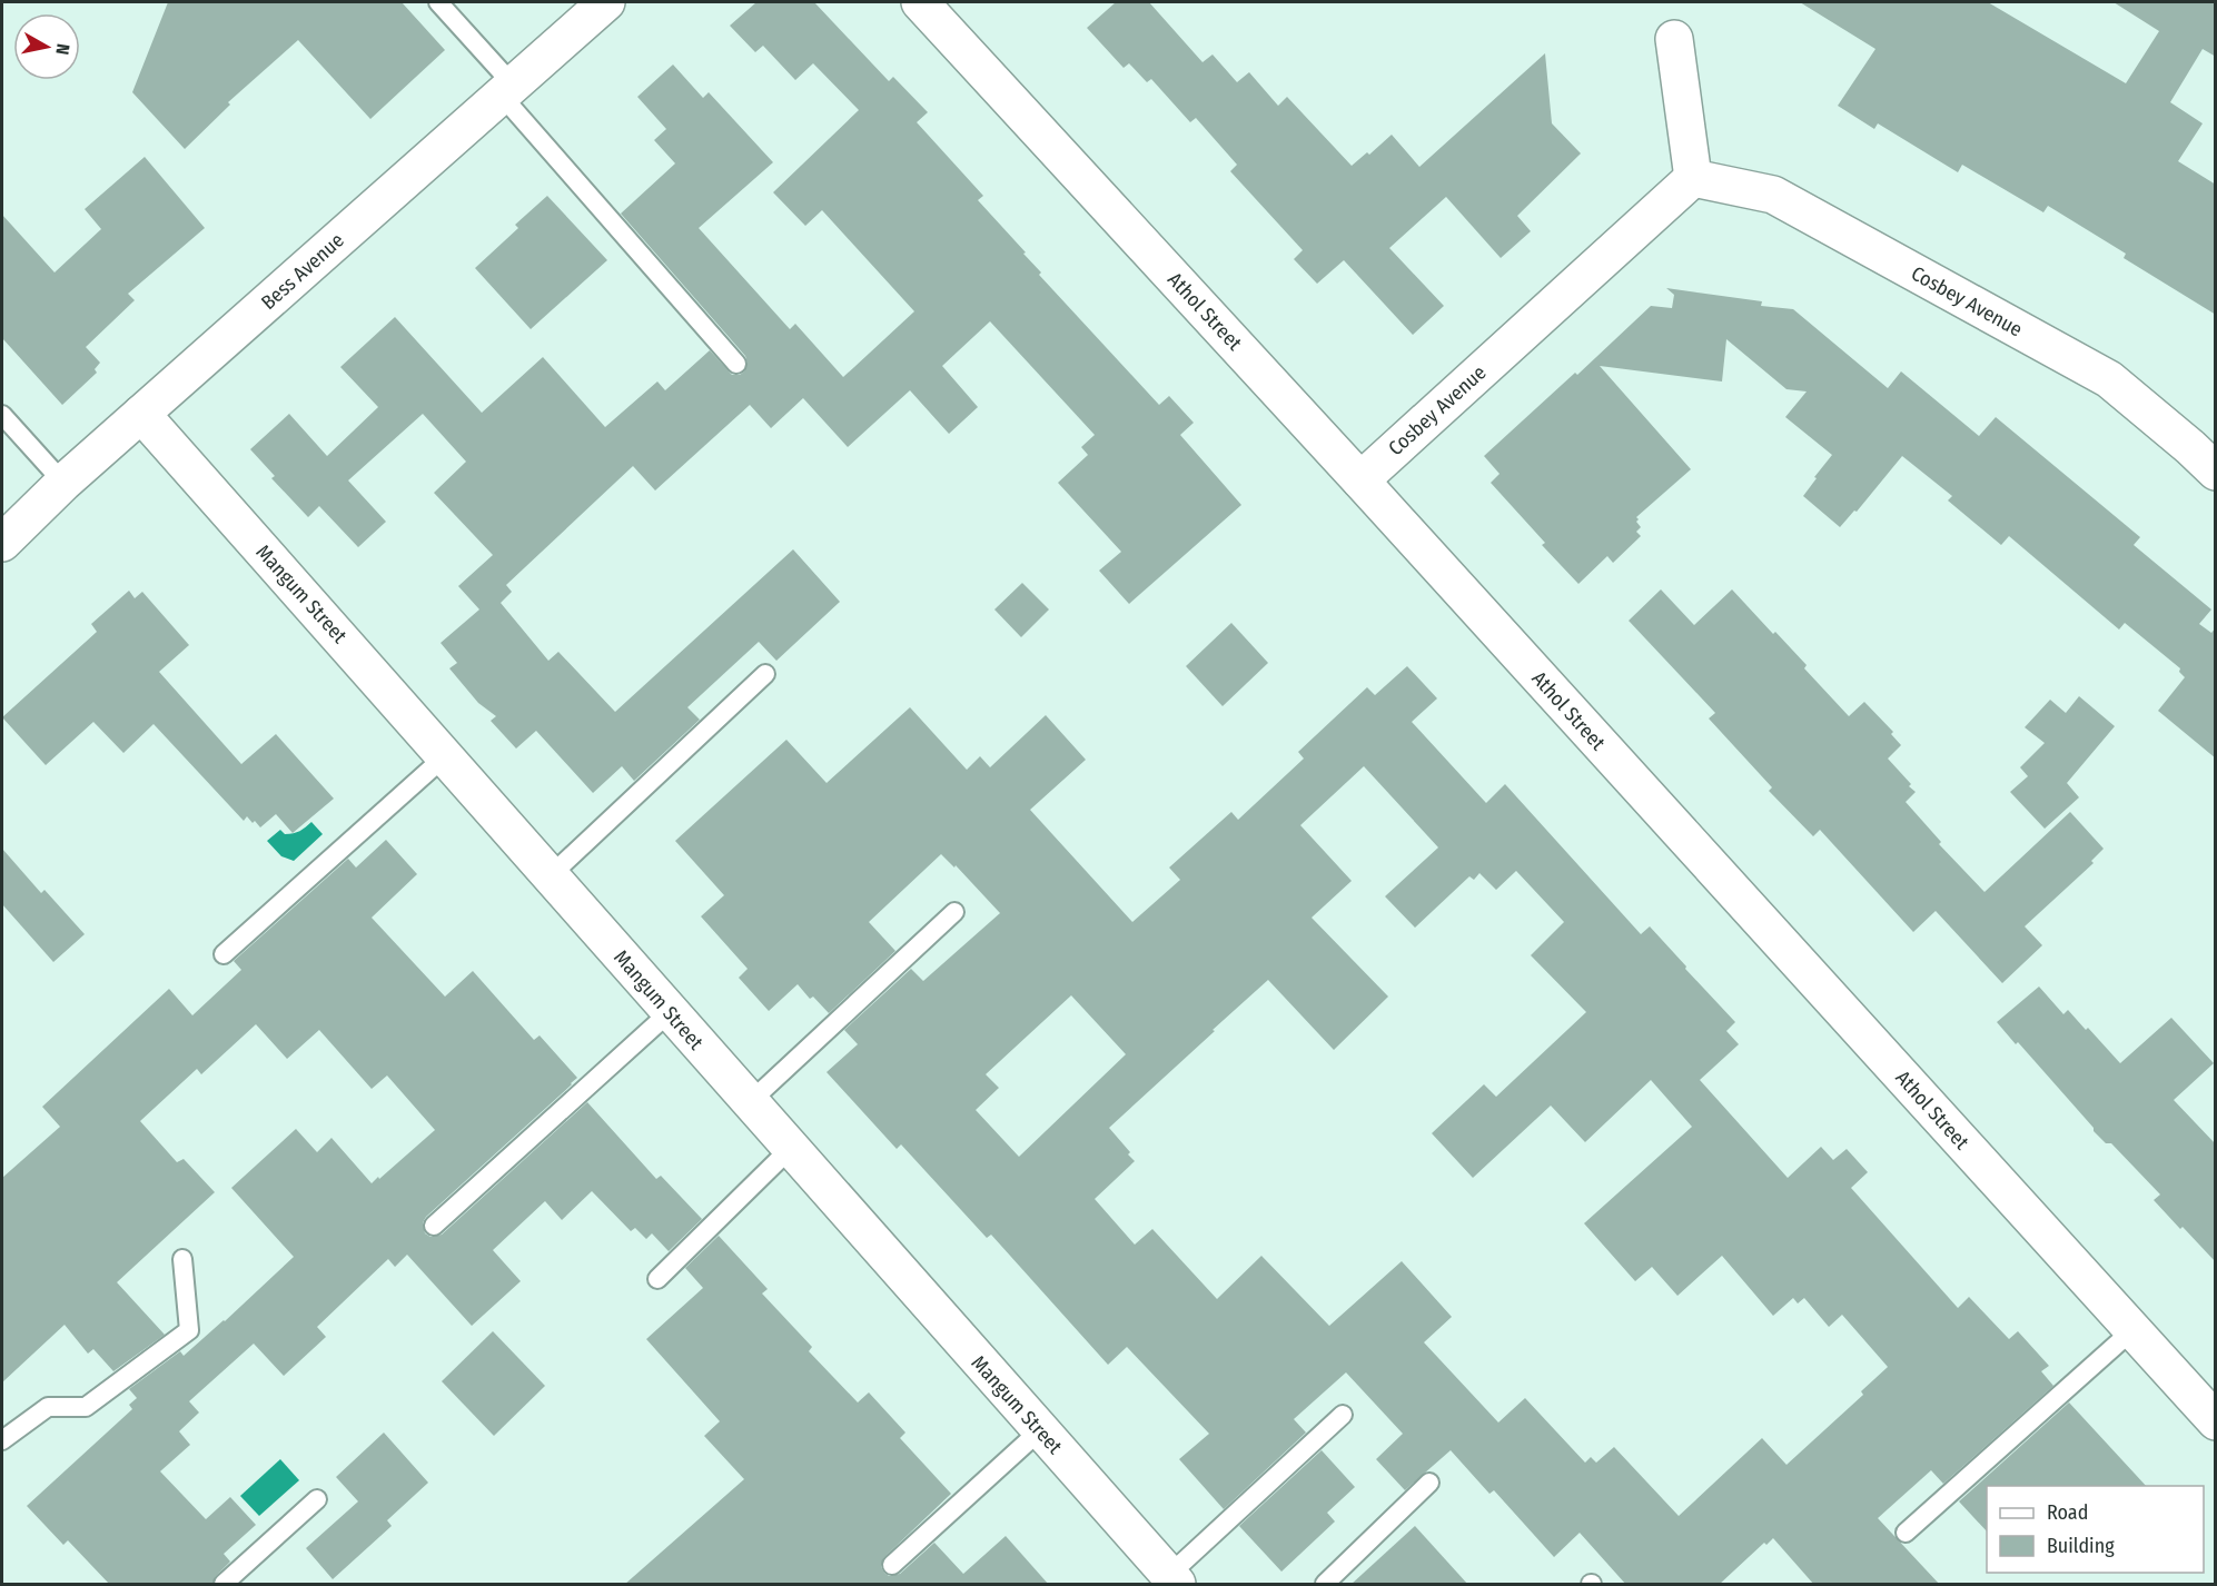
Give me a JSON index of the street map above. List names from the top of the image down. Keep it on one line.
{"streets":{"street":["Bess Avenue","Cosbey Avenue","Athol Street","Mangum Street"]},"crossings":[["Bess Avenue","Mangum Street"],["Cosbey Avenue","Athol Street"]],"legend":["Road","Building"],"north":"right"}
